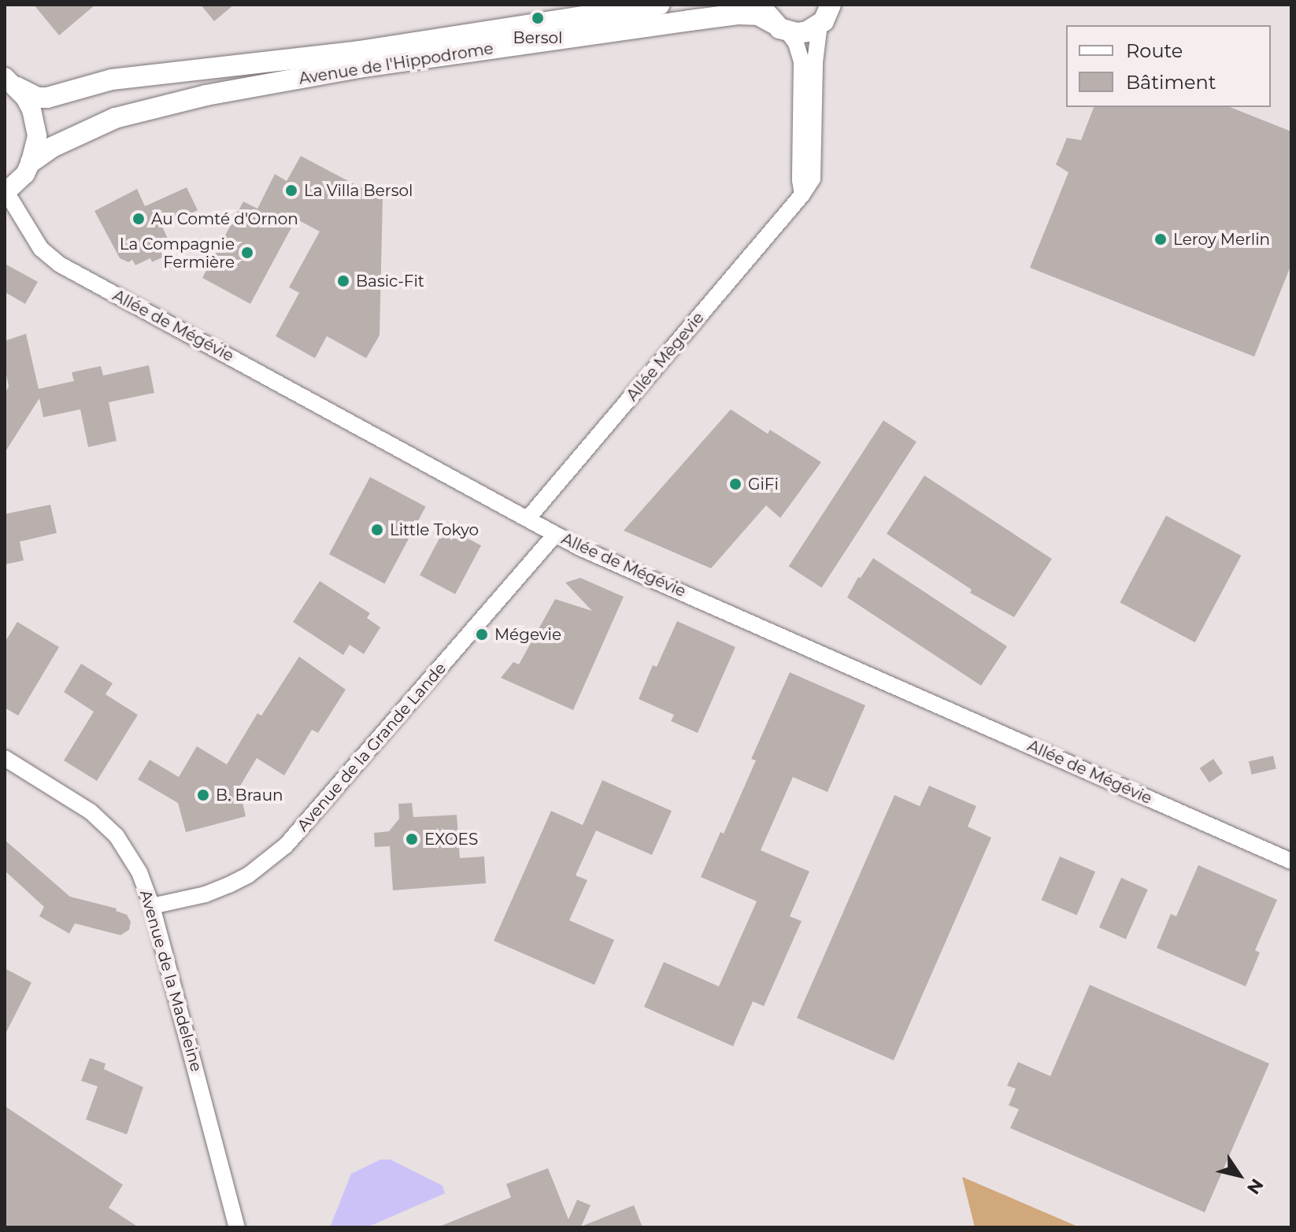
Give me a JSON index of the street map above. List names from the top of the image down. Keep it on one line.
{"streets":{"main road":["Avenue de l'Hippodrome"],"street":["Allée de Mégévie","Allée Mègevie","Avenue de la Grande Lande","Avenue de la Madeleine"]},"crossings":[["Allée de Mégévie","Allée Mègevie"],["Allée de Mégévie","Avenue de la Grande Lande"],["Avenue de la Grande Lande","Avenue de la Madeleine"]],"places":["Bersol","La Villa Bersol","Au Comté d'Ornon","Leroy Merlin","La Compagnie Fermière","Basic-Fit","GiFi","Little Tokyo","Mégevie","B. Braun","EXOES"],"legend":["Route","Bâtiment"],"north":"bottom right"}
